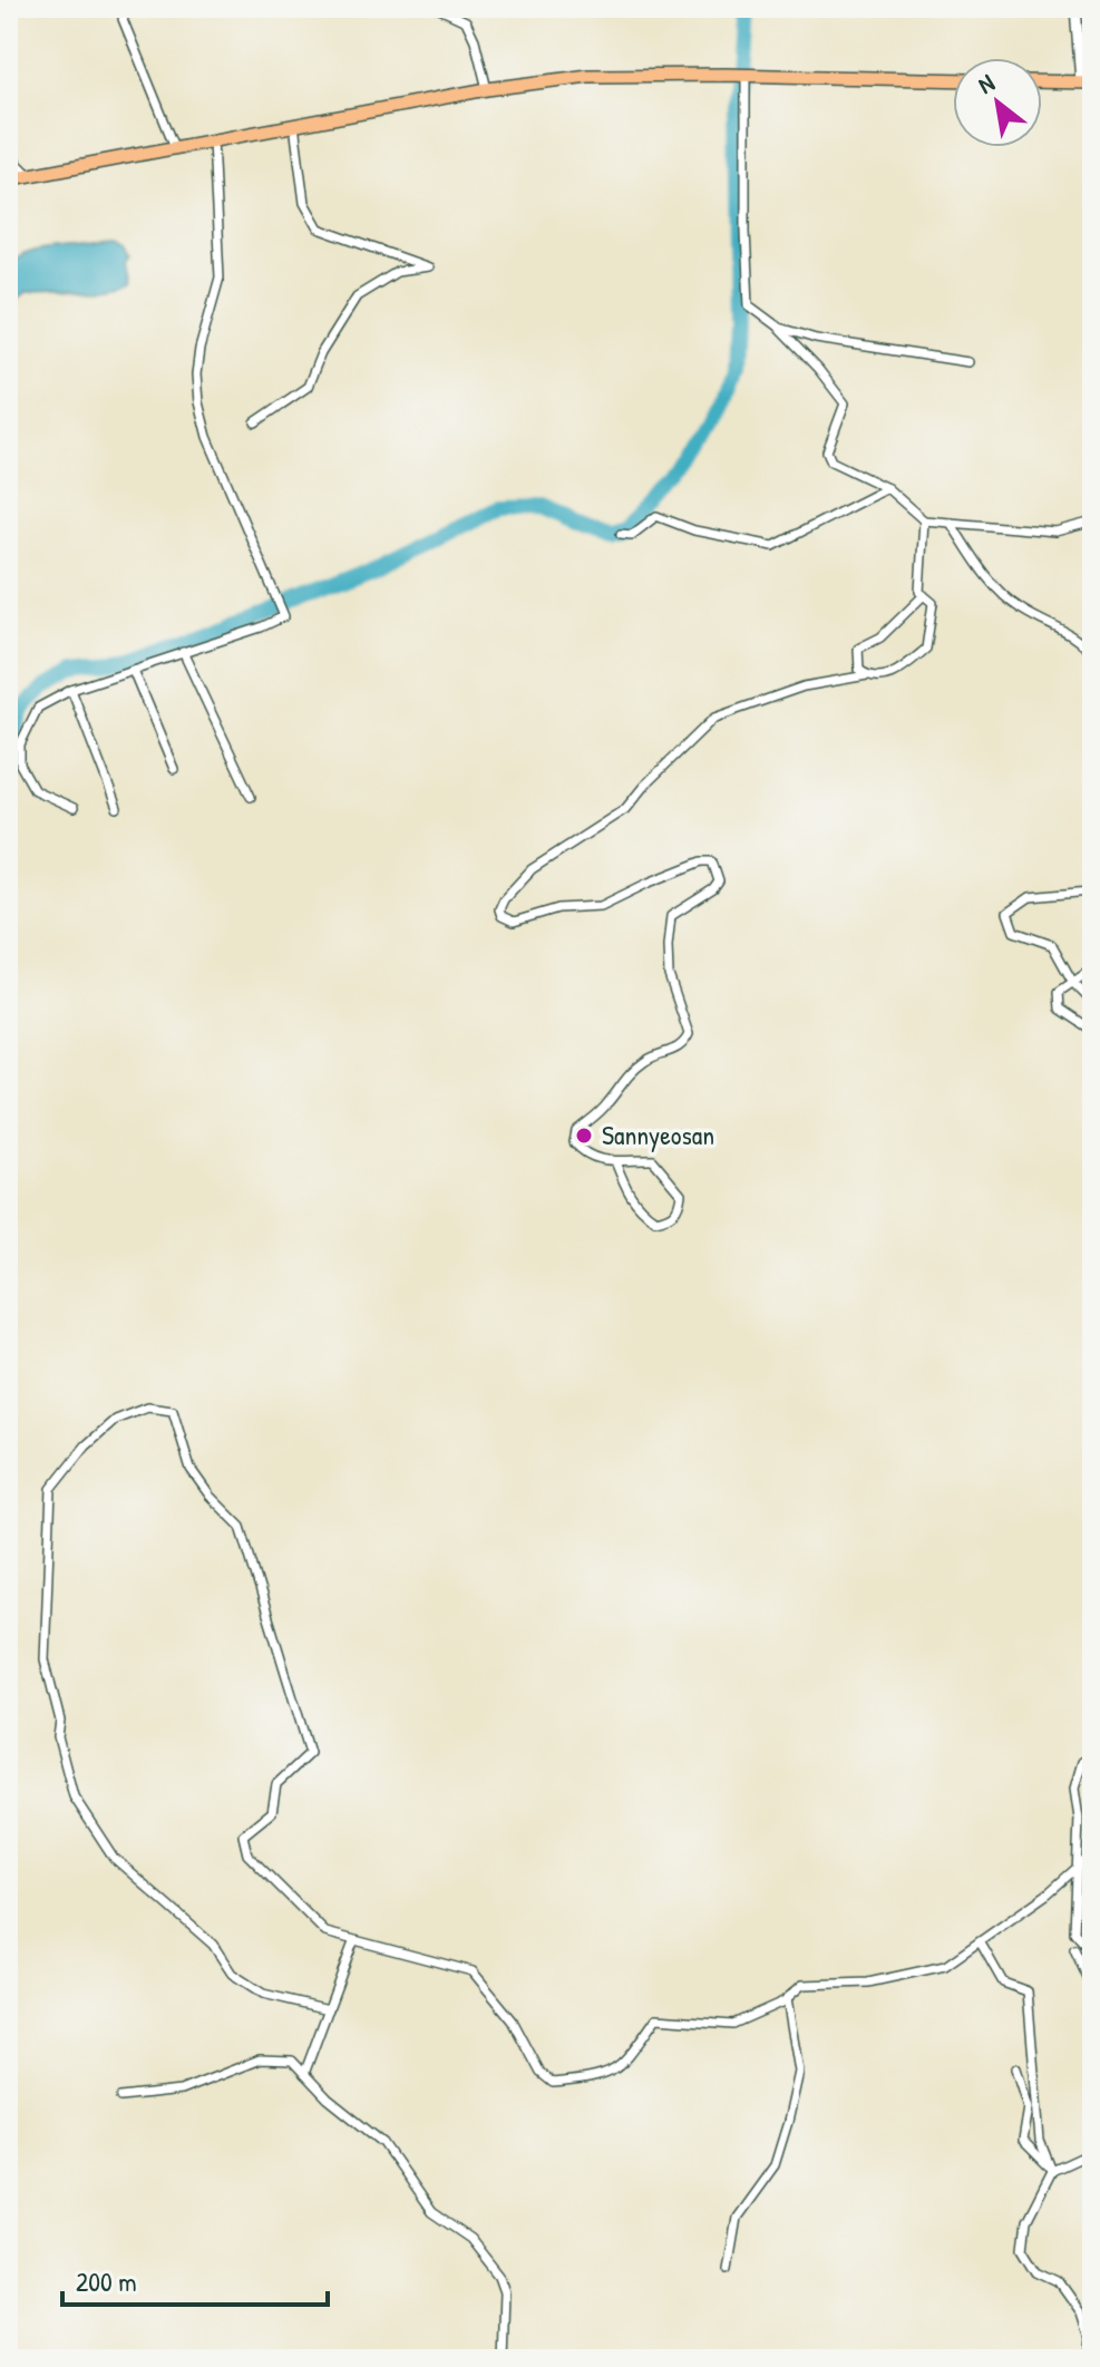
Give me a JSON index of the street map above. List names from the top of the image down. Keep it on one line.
{"places":["Sannyeosan"],"scale_bar":"200 m","north":"top left"}
